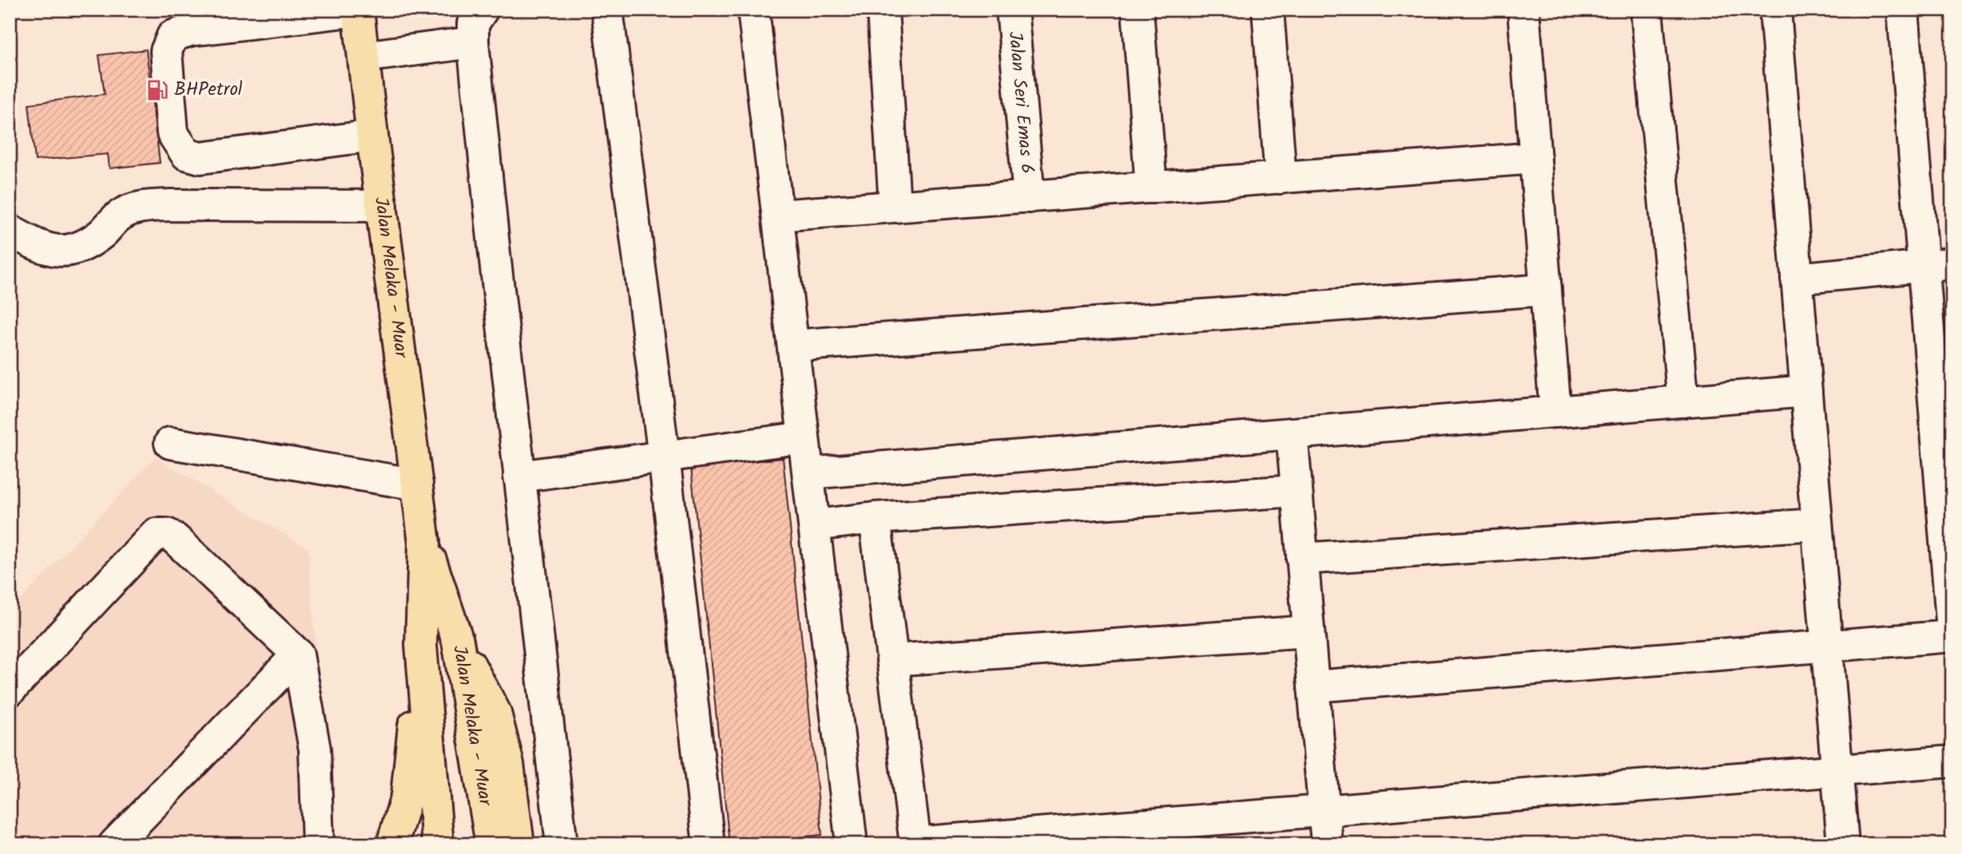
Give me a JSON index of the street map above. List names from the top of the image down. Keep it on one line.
{"streets":{"main road":["Jalan Melaka - Muar"],"street":["Jalan Seri Emas 6"]},"places":{"fuel station":["BHPetrol"]}}
